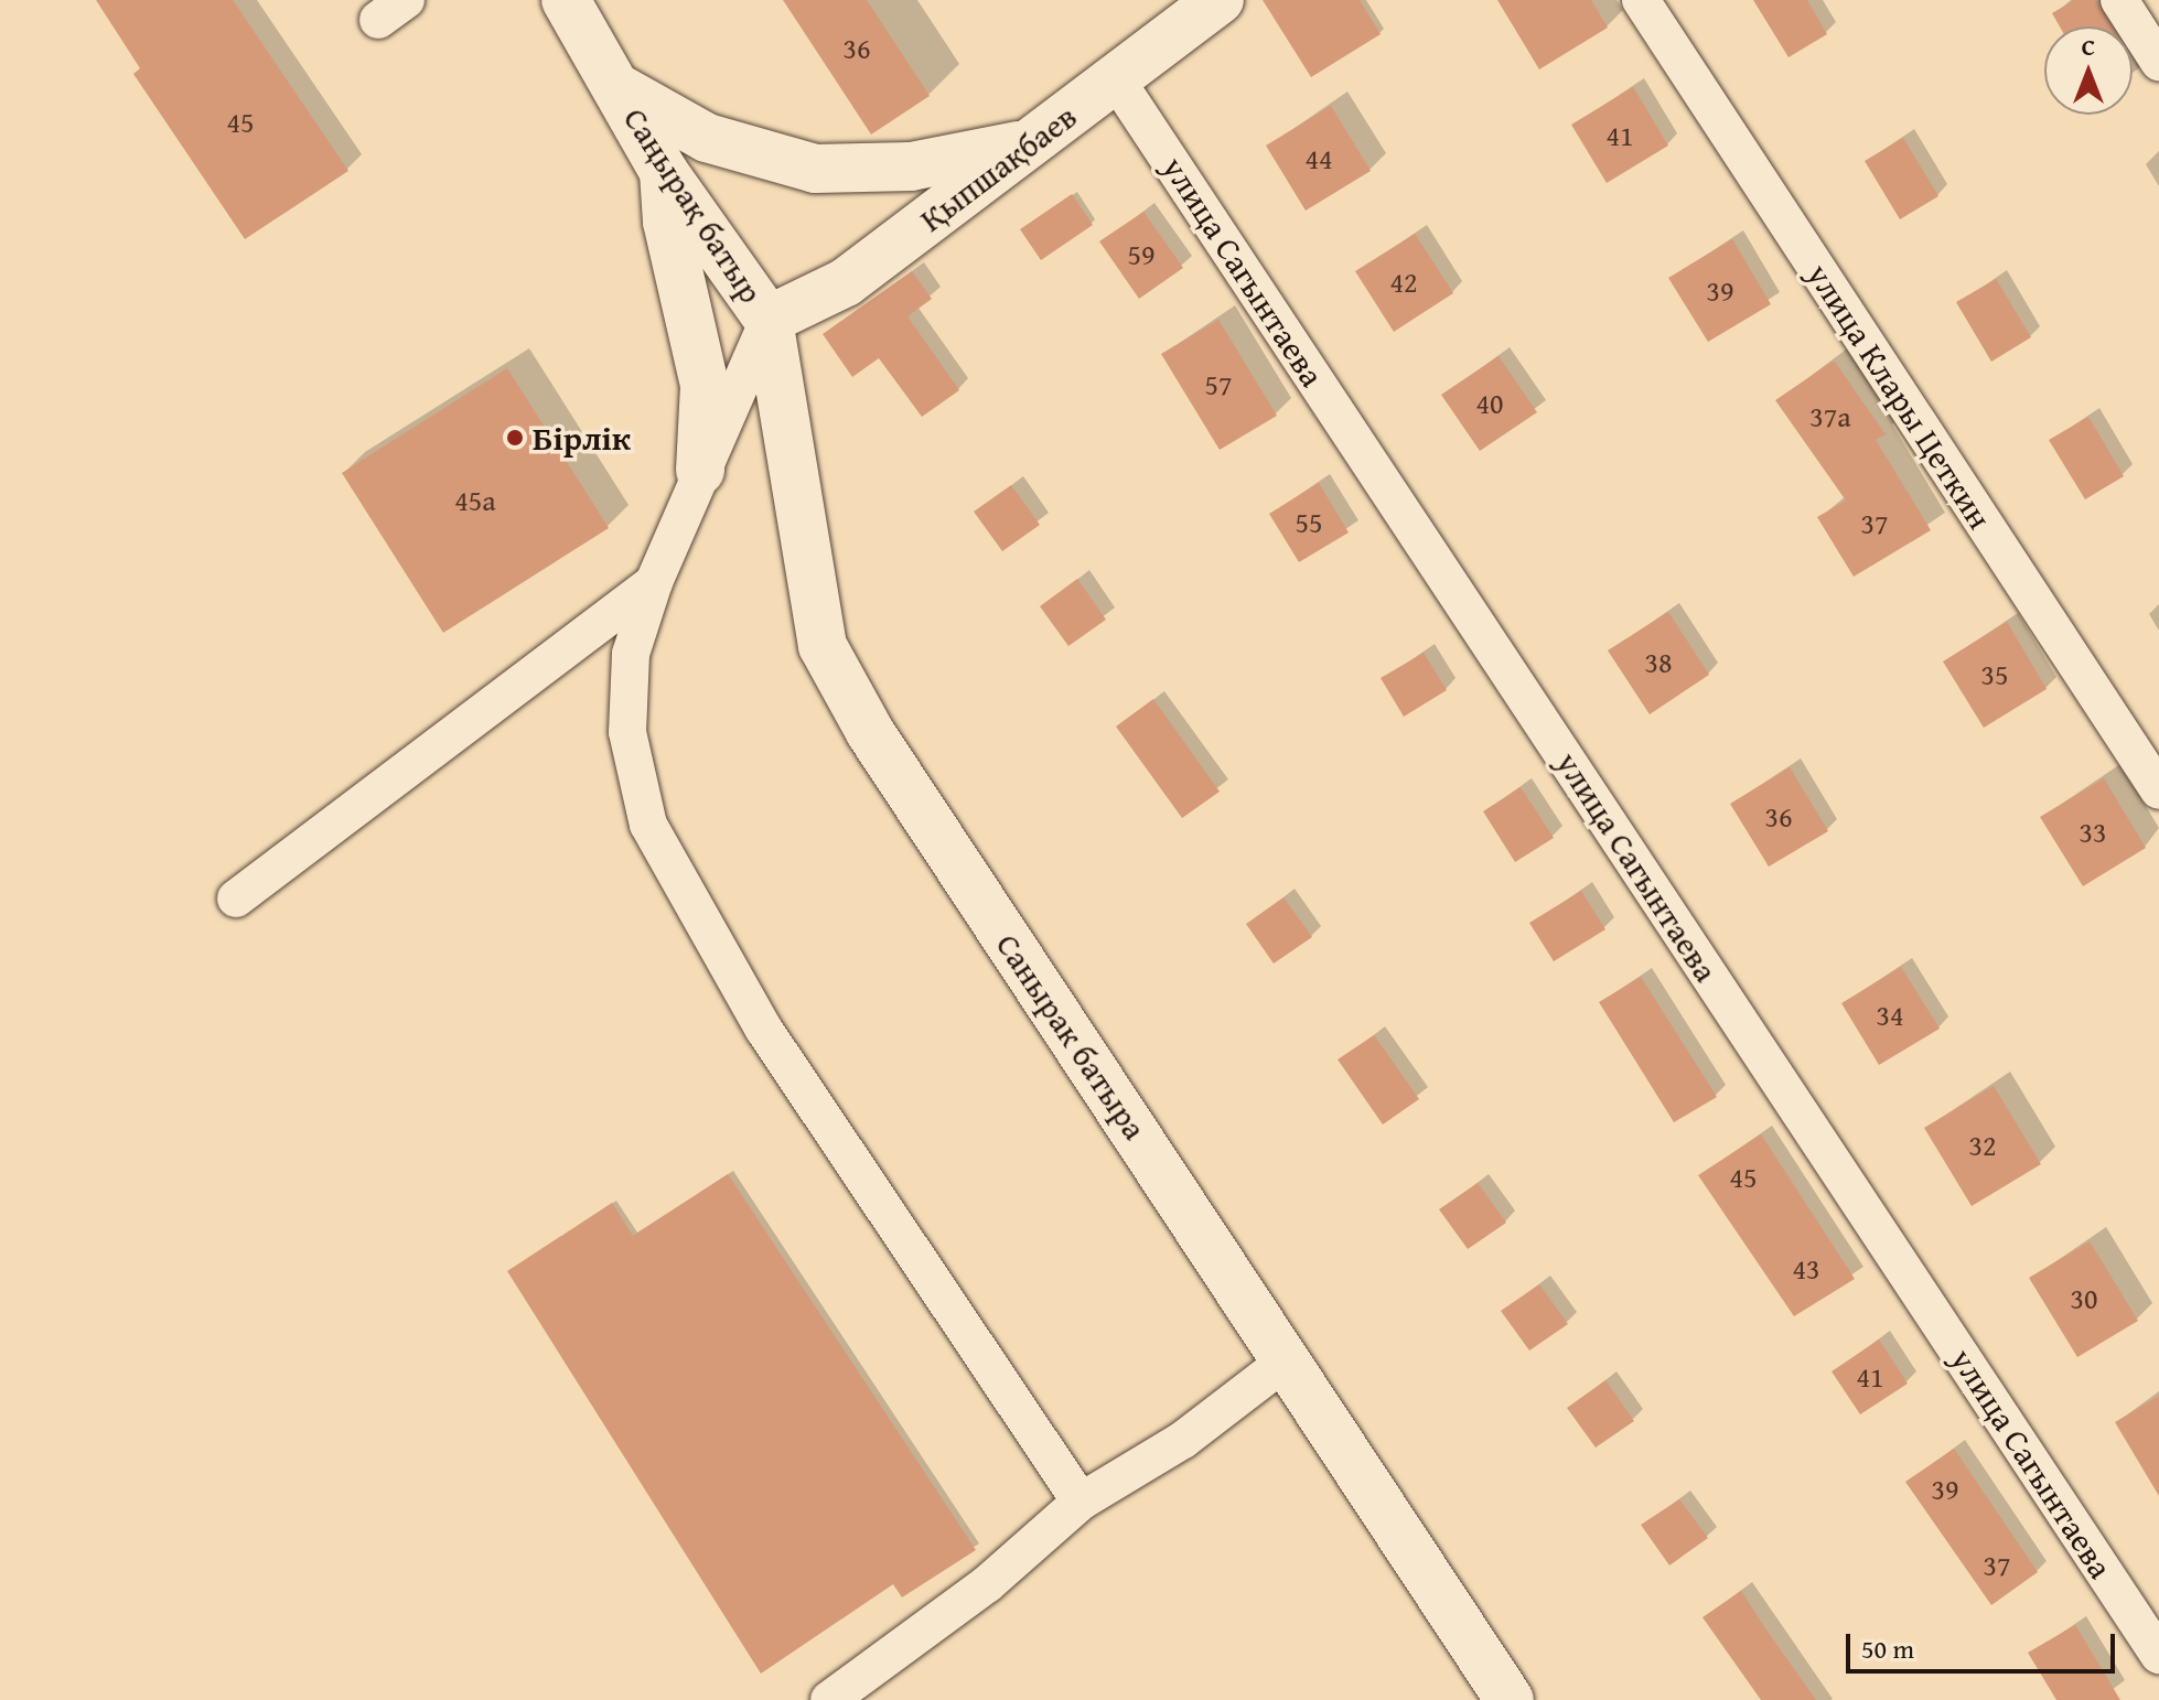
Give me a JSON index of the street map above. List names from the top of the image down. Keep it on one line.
{"streets":{"street":["Қыпшақбаев","Саңырақ батыр","улица Сагынтаева","улица Клары Цеткин","Санырак батыра"]},"crossings":[["Қыпшақбаев","Саңырақ батыр"],["Қыпшақбаев","улица Сагынтаева"],["Қыпшақбаев","Санырак батыра"],["Саңырақ батыр","Санырак батыра"]],"places":["Бірлік"],"house_numbers":["36","45","41","44","59","42","39","57","40","37а","45а","55","37","38","35","36","33","34","32","45","43","30","41","39","37"],"scale_bar":"50 m","north":"top"}
